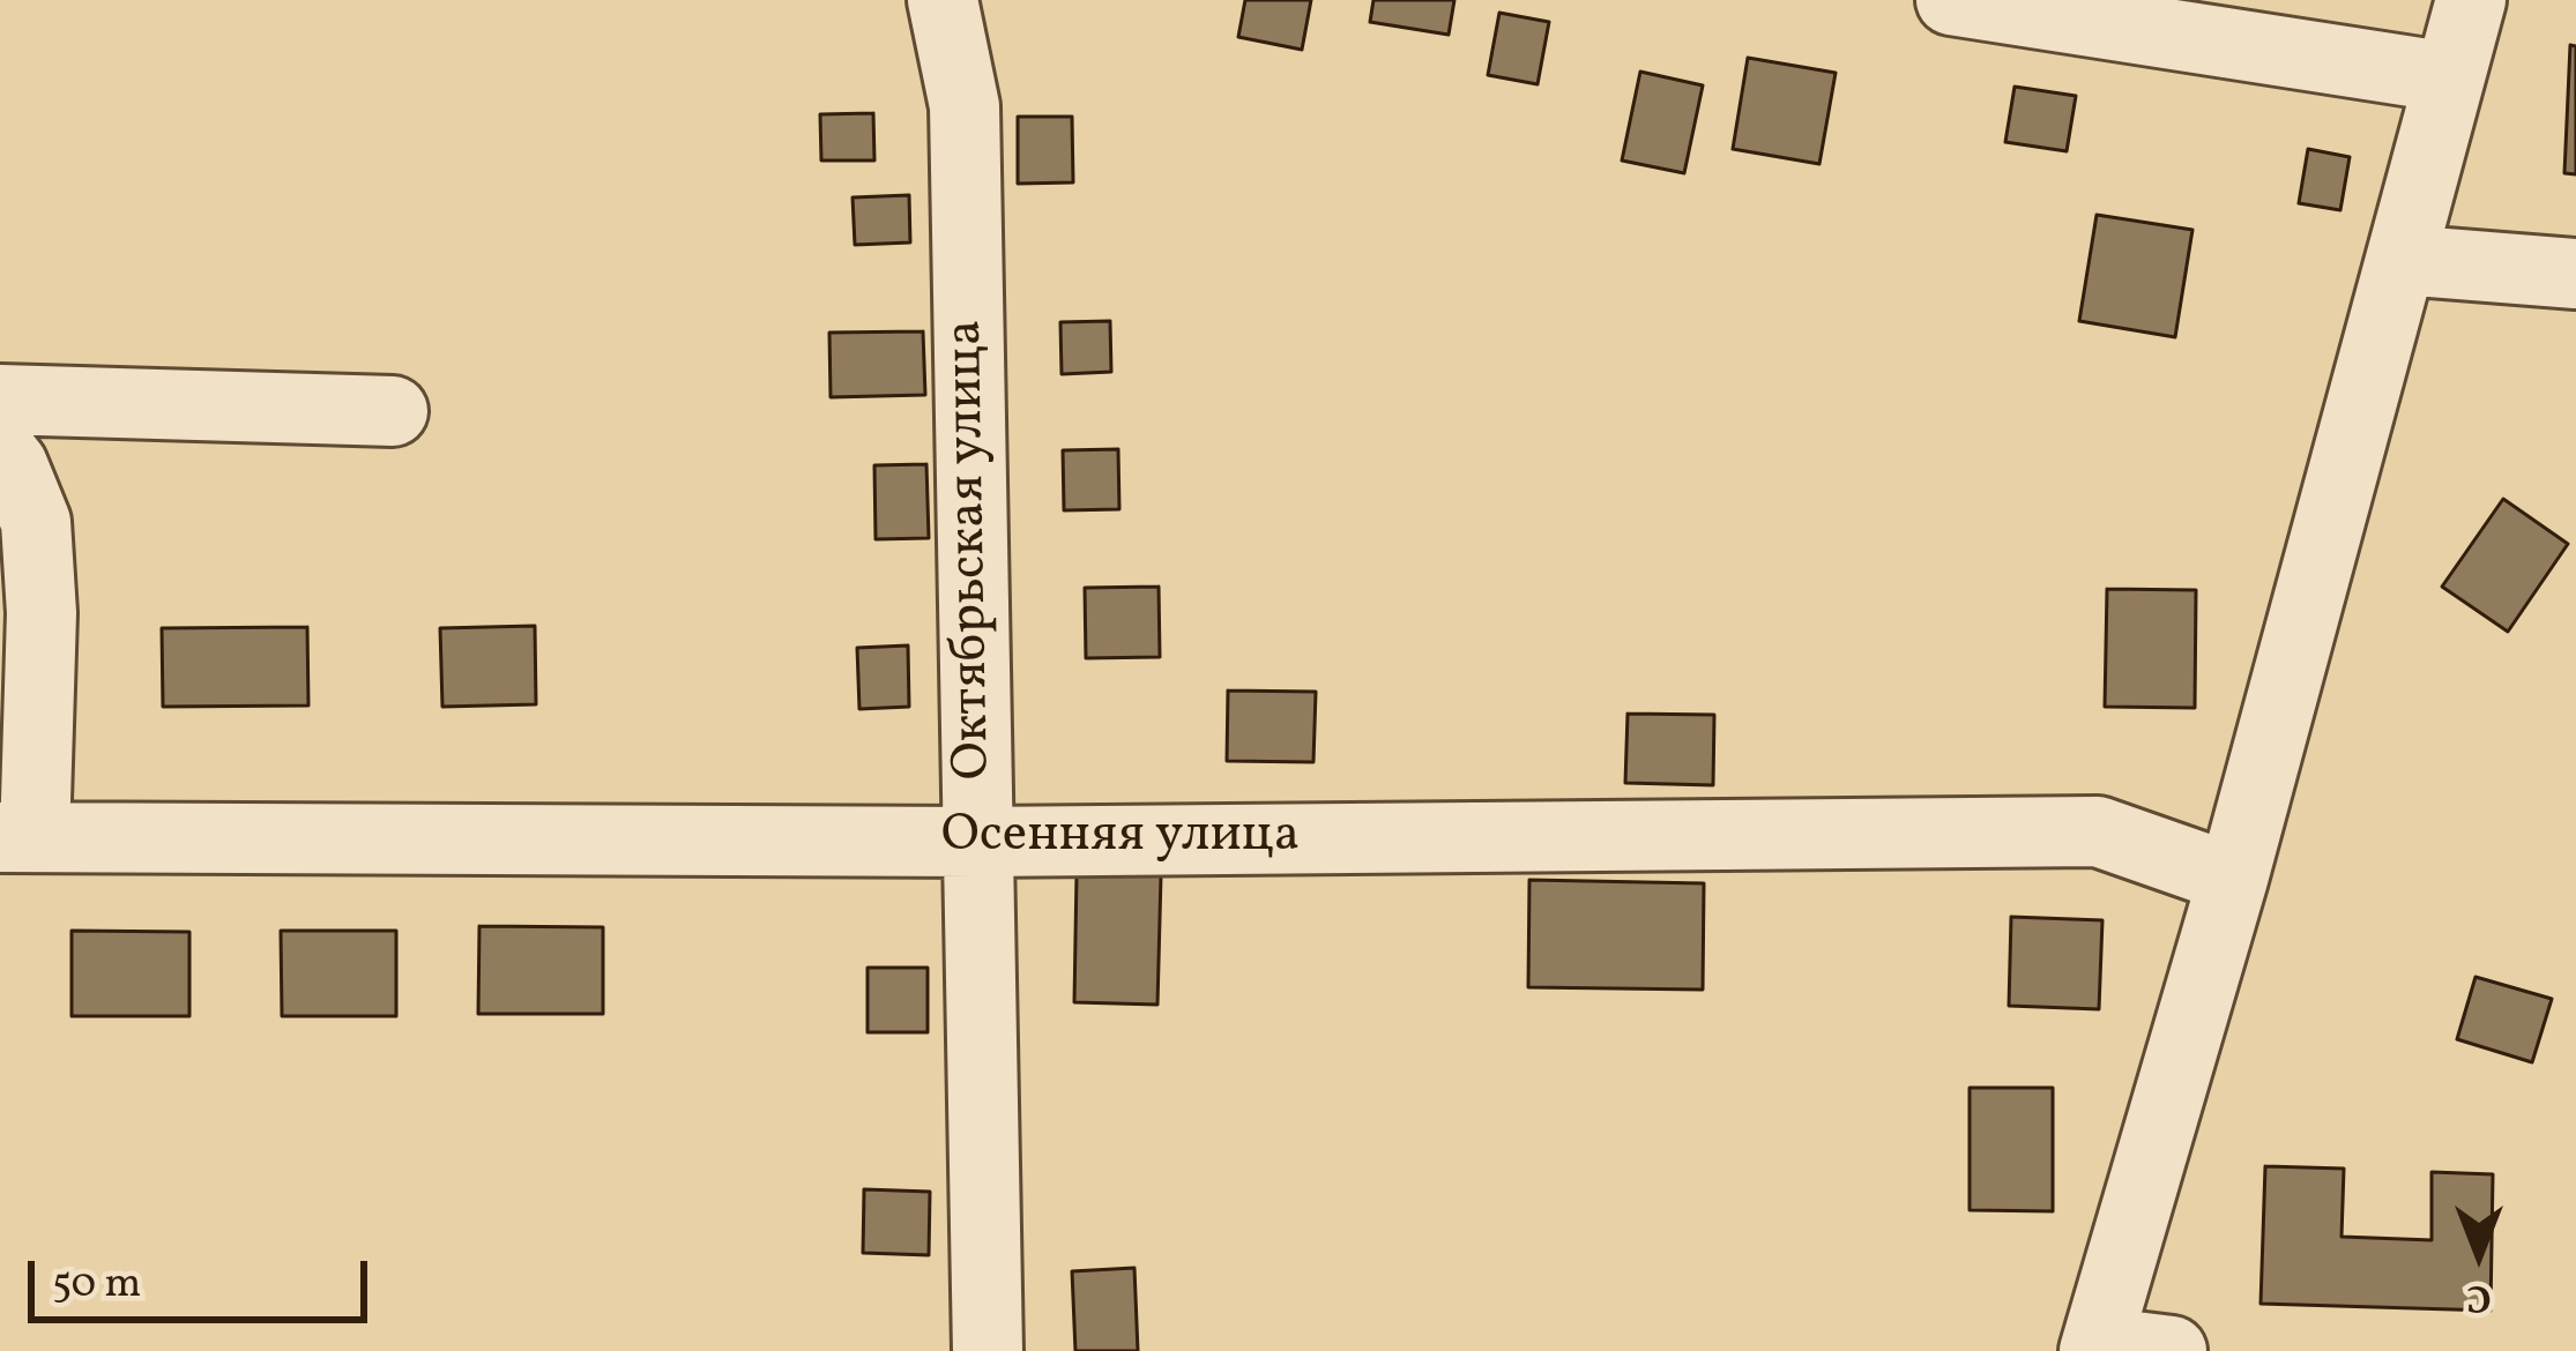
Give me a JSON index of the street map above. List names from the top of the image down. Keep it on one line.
{"streets":{"street":["Октябрьская улица","Осенняя улица"]},"crossings":[["Октябрьская улица","Осенняя улица"]],"scale_bar":"50 m","north":"bottom"}
